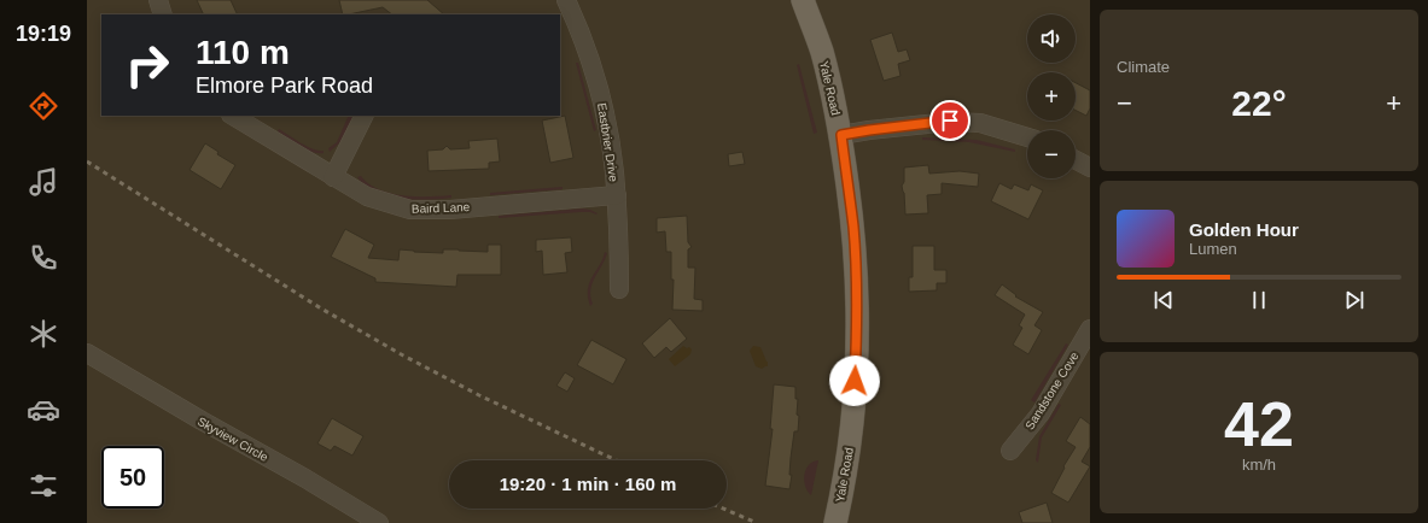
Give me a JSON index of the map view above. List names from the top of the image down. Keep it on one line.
{"streets":{"main road":["Yale Road"],"street":["Eastbrier Drive","Baird Lane","Sandstone Cove","Skyview Circle"]},"crossings":[["Eastbrier Drive","Baird Lane"]],"page":{"tabs":"19:19","tile":["Climate",["42","km/h"]],"map_buttons":["+","−"],"turn":["110 m","Elmore Park Road"],"heat":["−","22°","+"],"song":["Golden Hour","Lumen"],"limit":"50","trip":"19:20 · 1 min · 160 m"}}
